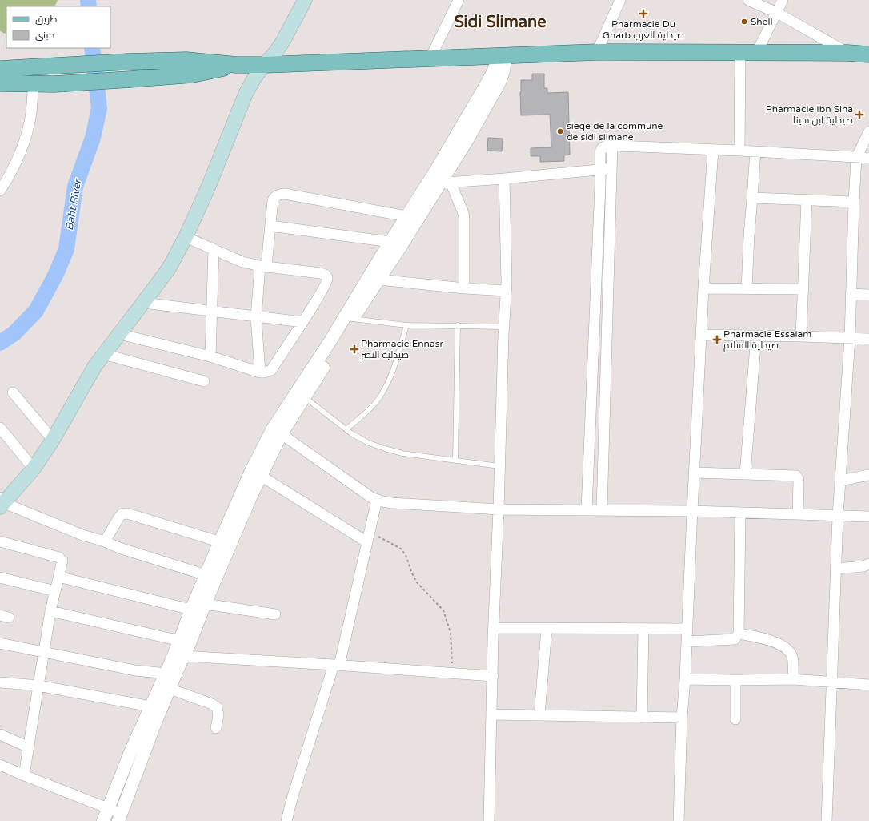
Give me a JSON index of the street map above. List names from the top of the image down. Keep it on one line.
{"districts":["Sidi Slimane"],"water":["Baht River"],"places":{"health":["Pharmacie Du Gharb صيدلية الغرب","Pharmacie Ibn Sina صيدلية ابن سينا","Pharmacie Essalam صيدلية السلام","Pharmacie Ennasr صيدلية النصر"],"other":["Shell","siege de la commune de sidi slimane"]},"legend":["طريق","مبنى"]}
